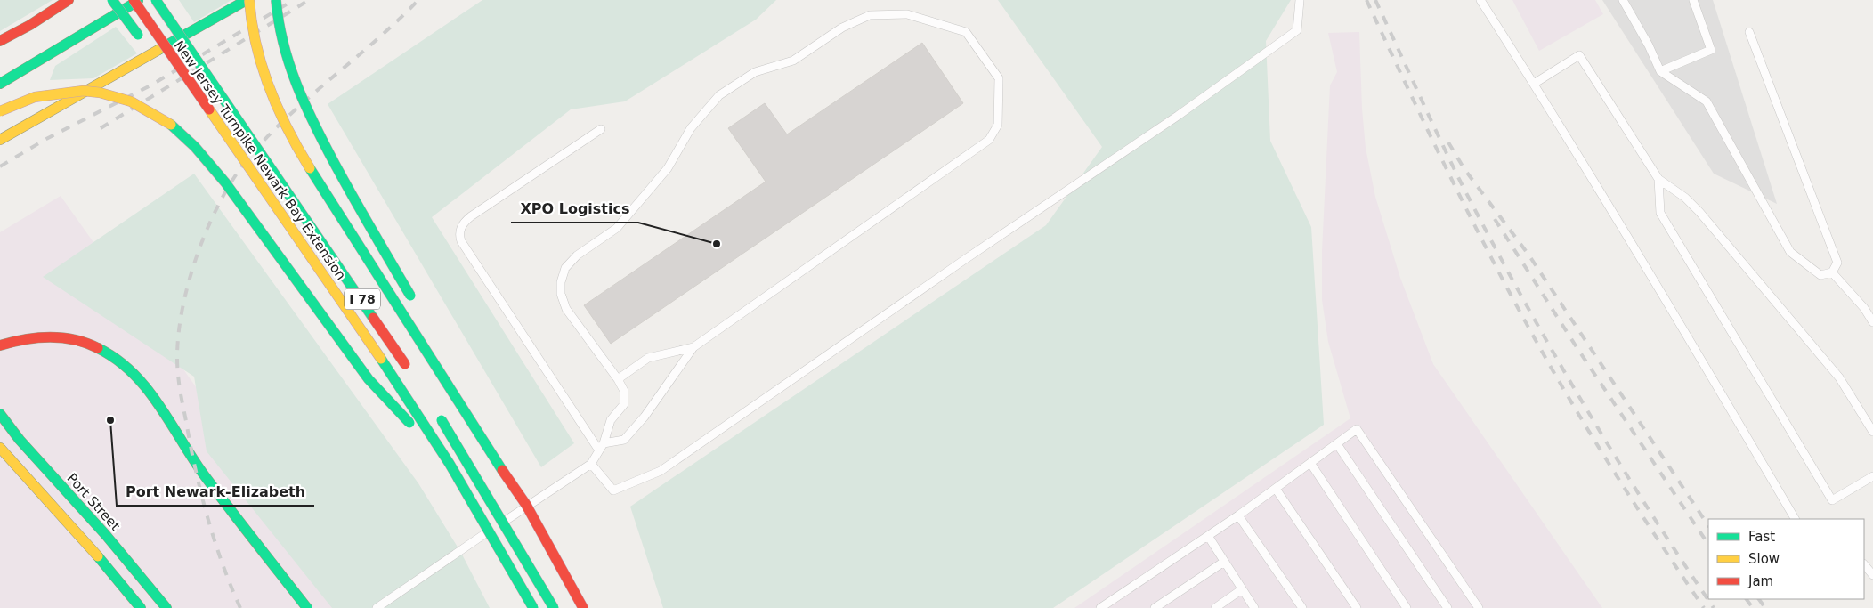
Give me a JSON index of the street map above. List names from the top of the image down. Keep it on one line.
{"streets":{"main road":["New Jersey Turnpike Newark Bay Extension","I 78","Port Street"]},"places":["XPO Logistics","Port Newark-Elizabeth"],"legend":["Fast","Slow","Jam"]}
